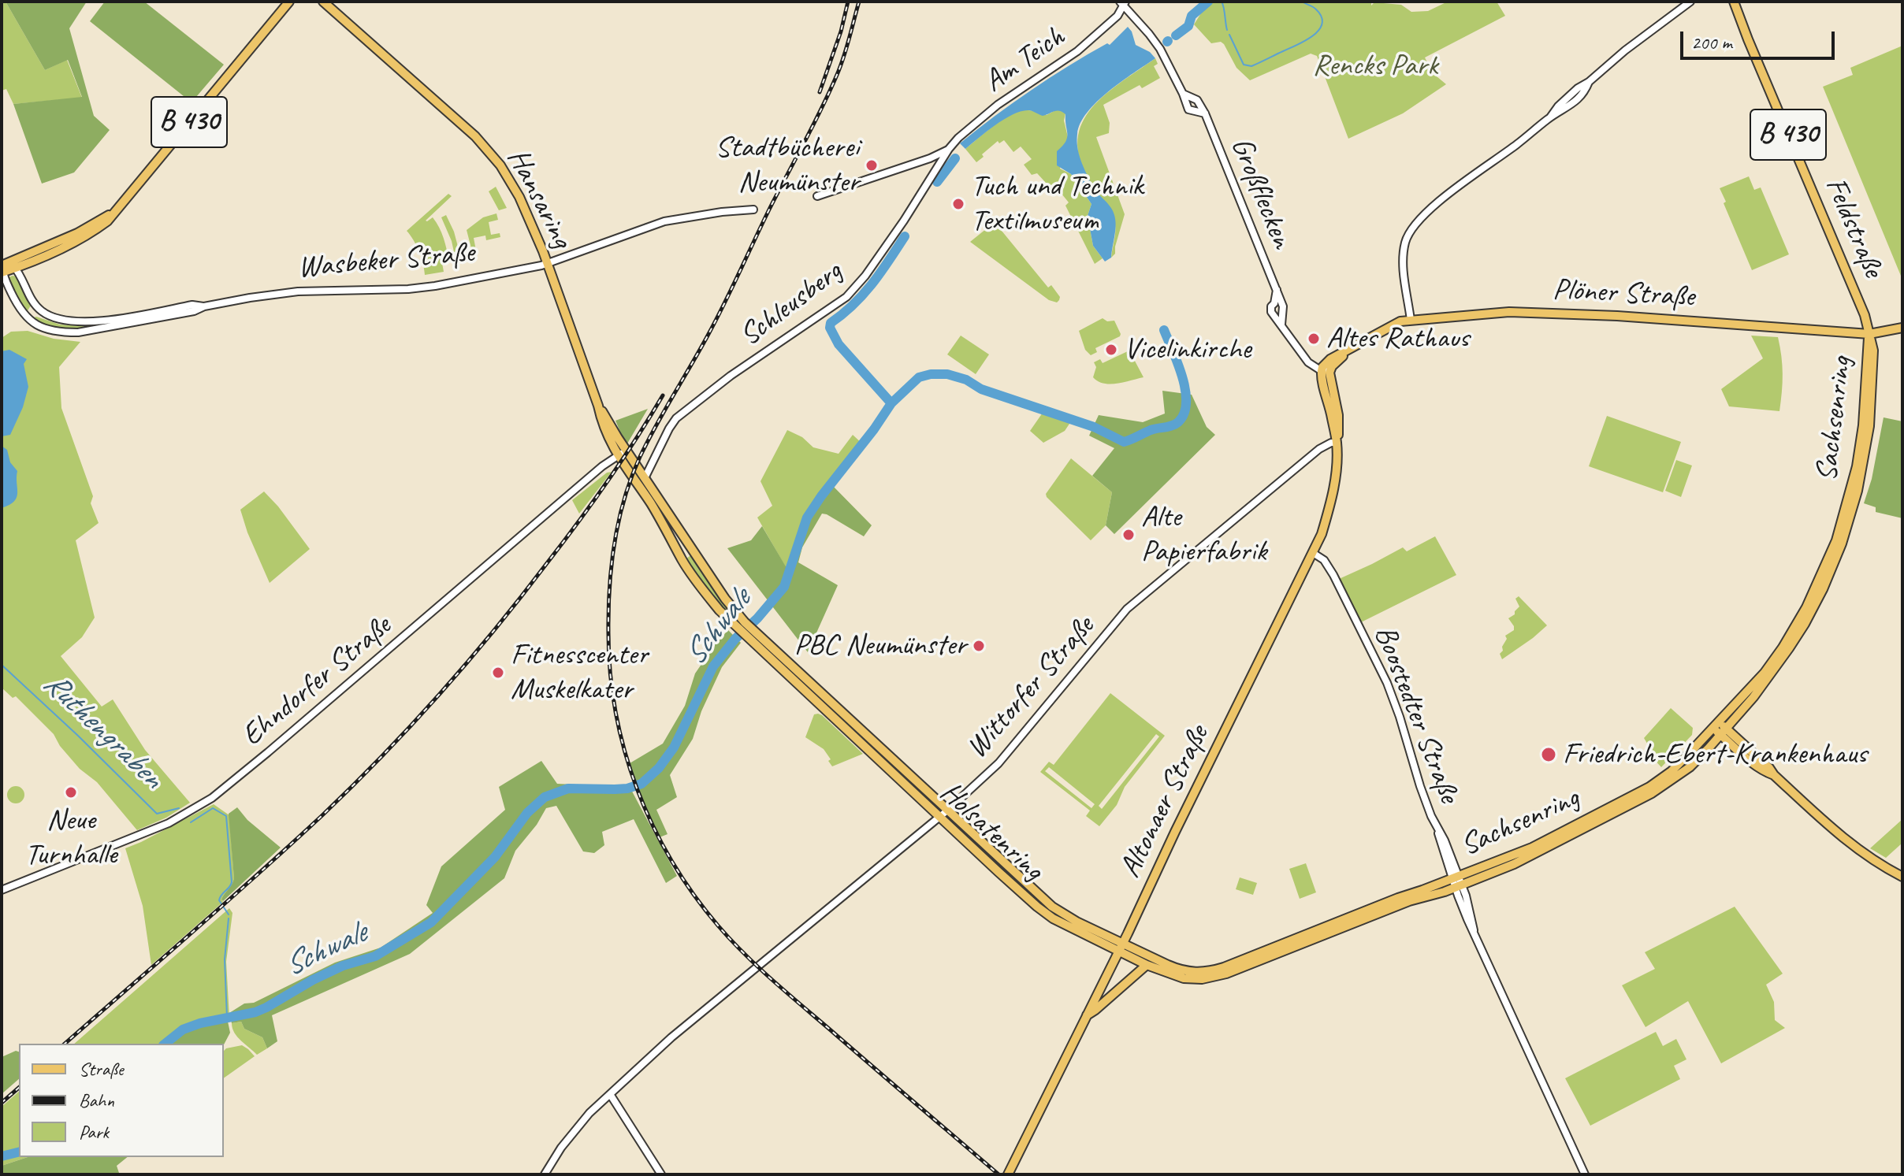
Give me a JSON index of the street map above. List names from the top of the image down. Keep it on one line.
{"streets":{"main road":["B 430","Hansaring","Feldstraße","Plöner Straße","Sachsenring","Altonaer Straße","Holsatenring"],"street":["Am Teich","Großflecken","Wasbeker Straße","Schleusberg","Ehndorfer Straße","Wittorfer Straße","Boostedter Straße"]},"crossings":[["Am Teich","Großflecken"],["Am Teich","Schleusberg"],["B 430","Wasbeker Straße"],["Großflecken","Plöner Straße"],["Großflecken","Altonaer Straße"],["Hansaring","Wasbeker Straße"],["Hansaring","Ehndorfer Straße"],["Hansaring","Holsatenring"],["Feldstraße","Plöner Straße"],["Feldstraße","Sachsenring"],["Plöner Straße","Sachsenring"],["Plöner Straße","Altonaer Straße"],["Schleusberg","Holsatenring"],["Sachsenring","Boostedter Straße"],["Sachsenring","Holsatenring"],["Ehndorfer Straße","Holsatenring"],["Wittorfer Straße","Altonaer Straße"],["Wittorfer Straße","Holsatenring"],["Boostedter Straße","Altonaer Straße"],["Boostedter Straße","Holsatenring"],["Altonaer Straße","Holsatenring"]],"water":["Schwale","Ruthengraben"],"parks":["Rencks Park"],"places":["Stadtbücherei Neumünster","Tuch und Technik Textilmuseum","Altes Rathaus","Vicelinkirche","Alte Papierfabrik","PBC Neumünster","Fitnesscenter Muskelkater","Friedrich-Ebert-Krankenhaus","Neue Turnhalle"],"legend":["Straße","Bahn","Park"],"scale_bar":"200 m"}
